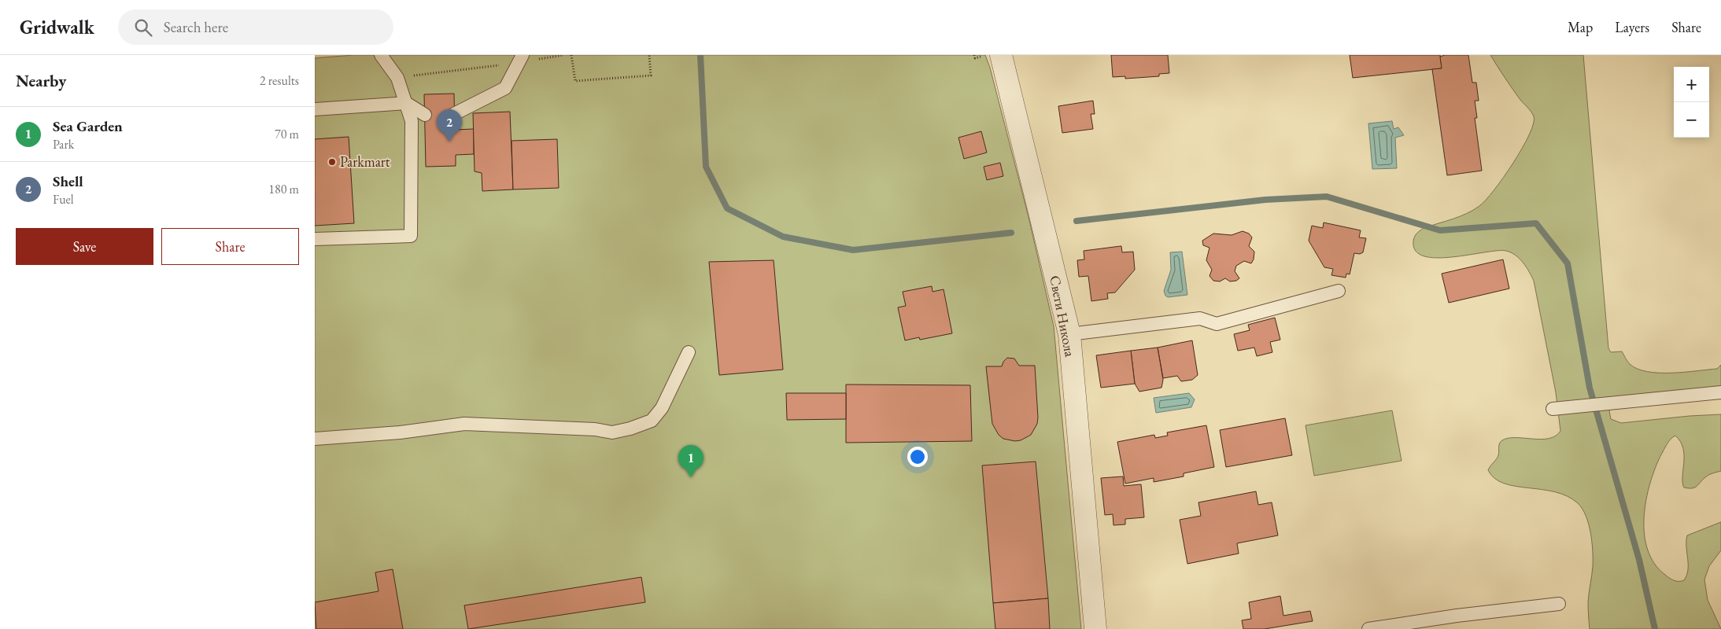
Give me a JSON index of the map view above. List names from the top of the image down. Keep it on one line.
{"streets":{"street":["Свети Никола"]},"places":["Parkmart"],"page":{"header":"Gridwalk","search":"Search here","nav":["Map","Layers","Share"],"heading":["Nearby","2 results"],"map_buttons":["+","−"],"list":[{"mark":"1","name":"Sea Garden","note":"Park","value":"70 m"},{"mark":"2","name":"Shell","note":"Fuel","value":"180 m"}],"pins":["2","1"],"buttons":["Save","Share"]}}
